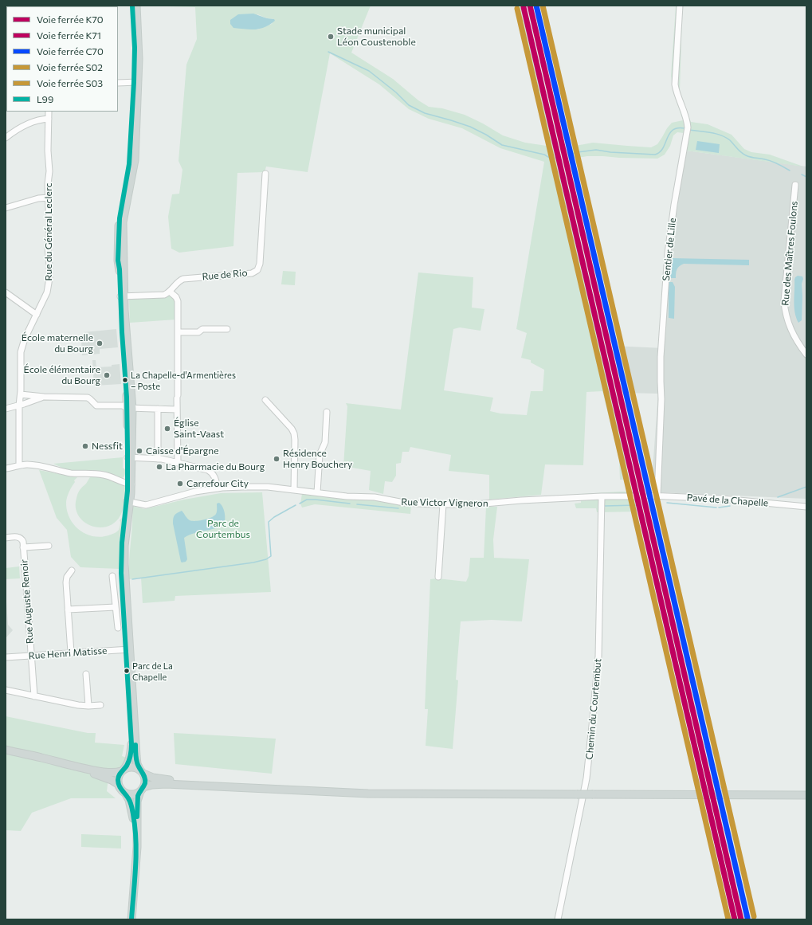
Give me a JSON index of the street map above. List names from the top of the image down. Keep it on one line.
{"streets":{"street":["Rue du Général Leclerc","Sentier de Lille","Rue des Maîtres Foulons","Rue de Rio","Pavé de la Chapelle","Rue Victor Vigneron","Rue Auguste Renoir","Rue Henri Matisse","Chemin du Courtembut"]},"crossings":[["Sentier de Lille","Pavé de la Chapelle"],["Rue Victor Vigneron","Chemin du Courtembut"],["Rue Auguste Renoir","Rue Henri Matisse"]],"parks":["Parc de Courtembus"],"places":["Stade municipal Léon Coustenoble","École maternelle du Bourg","École élémentaire du Bourg","La Chapelle-d'Armentières – Poste","Église Saint-Vaast","Nessfit","Caisse d'Épargne","Résidence Henry Bouchery","La Pharmacie du Bourg","Carrefour City","Parc de La Chapelle"],"lines":["rail line K70","rail line C70","rail line S03","transit line L99","rail line K71","rail line S02"],"legend":["Voie ferrée K70","Voie ferrée K71","Voie ferrée C70","Voie ferrée S02","Voie ferrée S03","L99"]}
